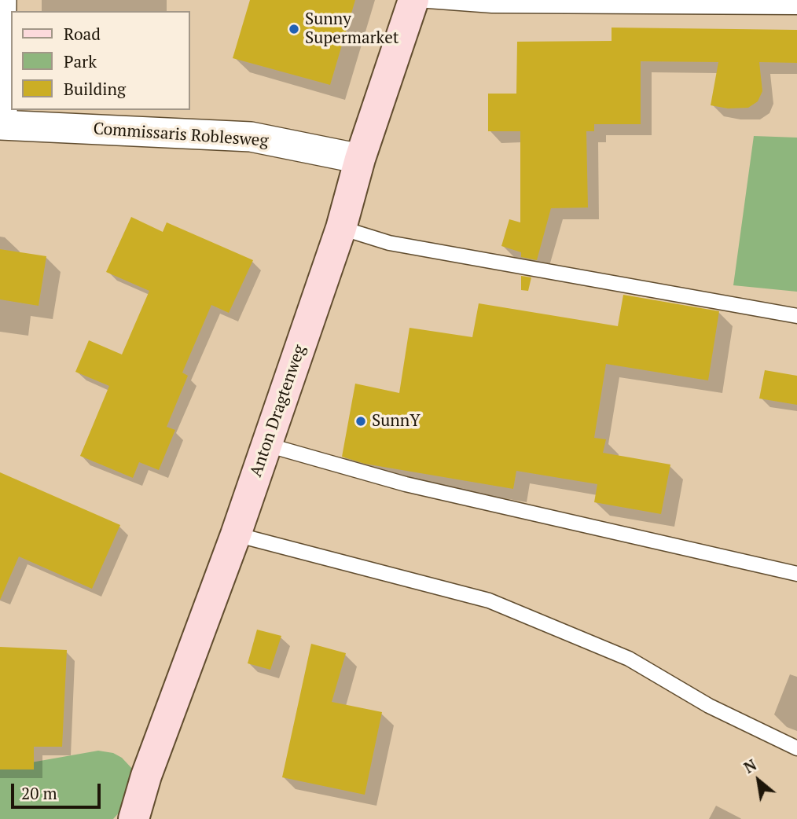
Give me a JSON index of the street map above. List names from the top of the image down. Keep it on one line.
{"streets":{"main road":["Anton Dragtenweg"],"street":["Commissaris Roblesweg"]},"crossings":[["Commissaris Roblesweg","Anton Dragtenweg"]],"places":["Sunny Supermarket","SunnY"],"legend":["Road","Park","Building"],"scale_bar":"20 m","north":"top left"}
